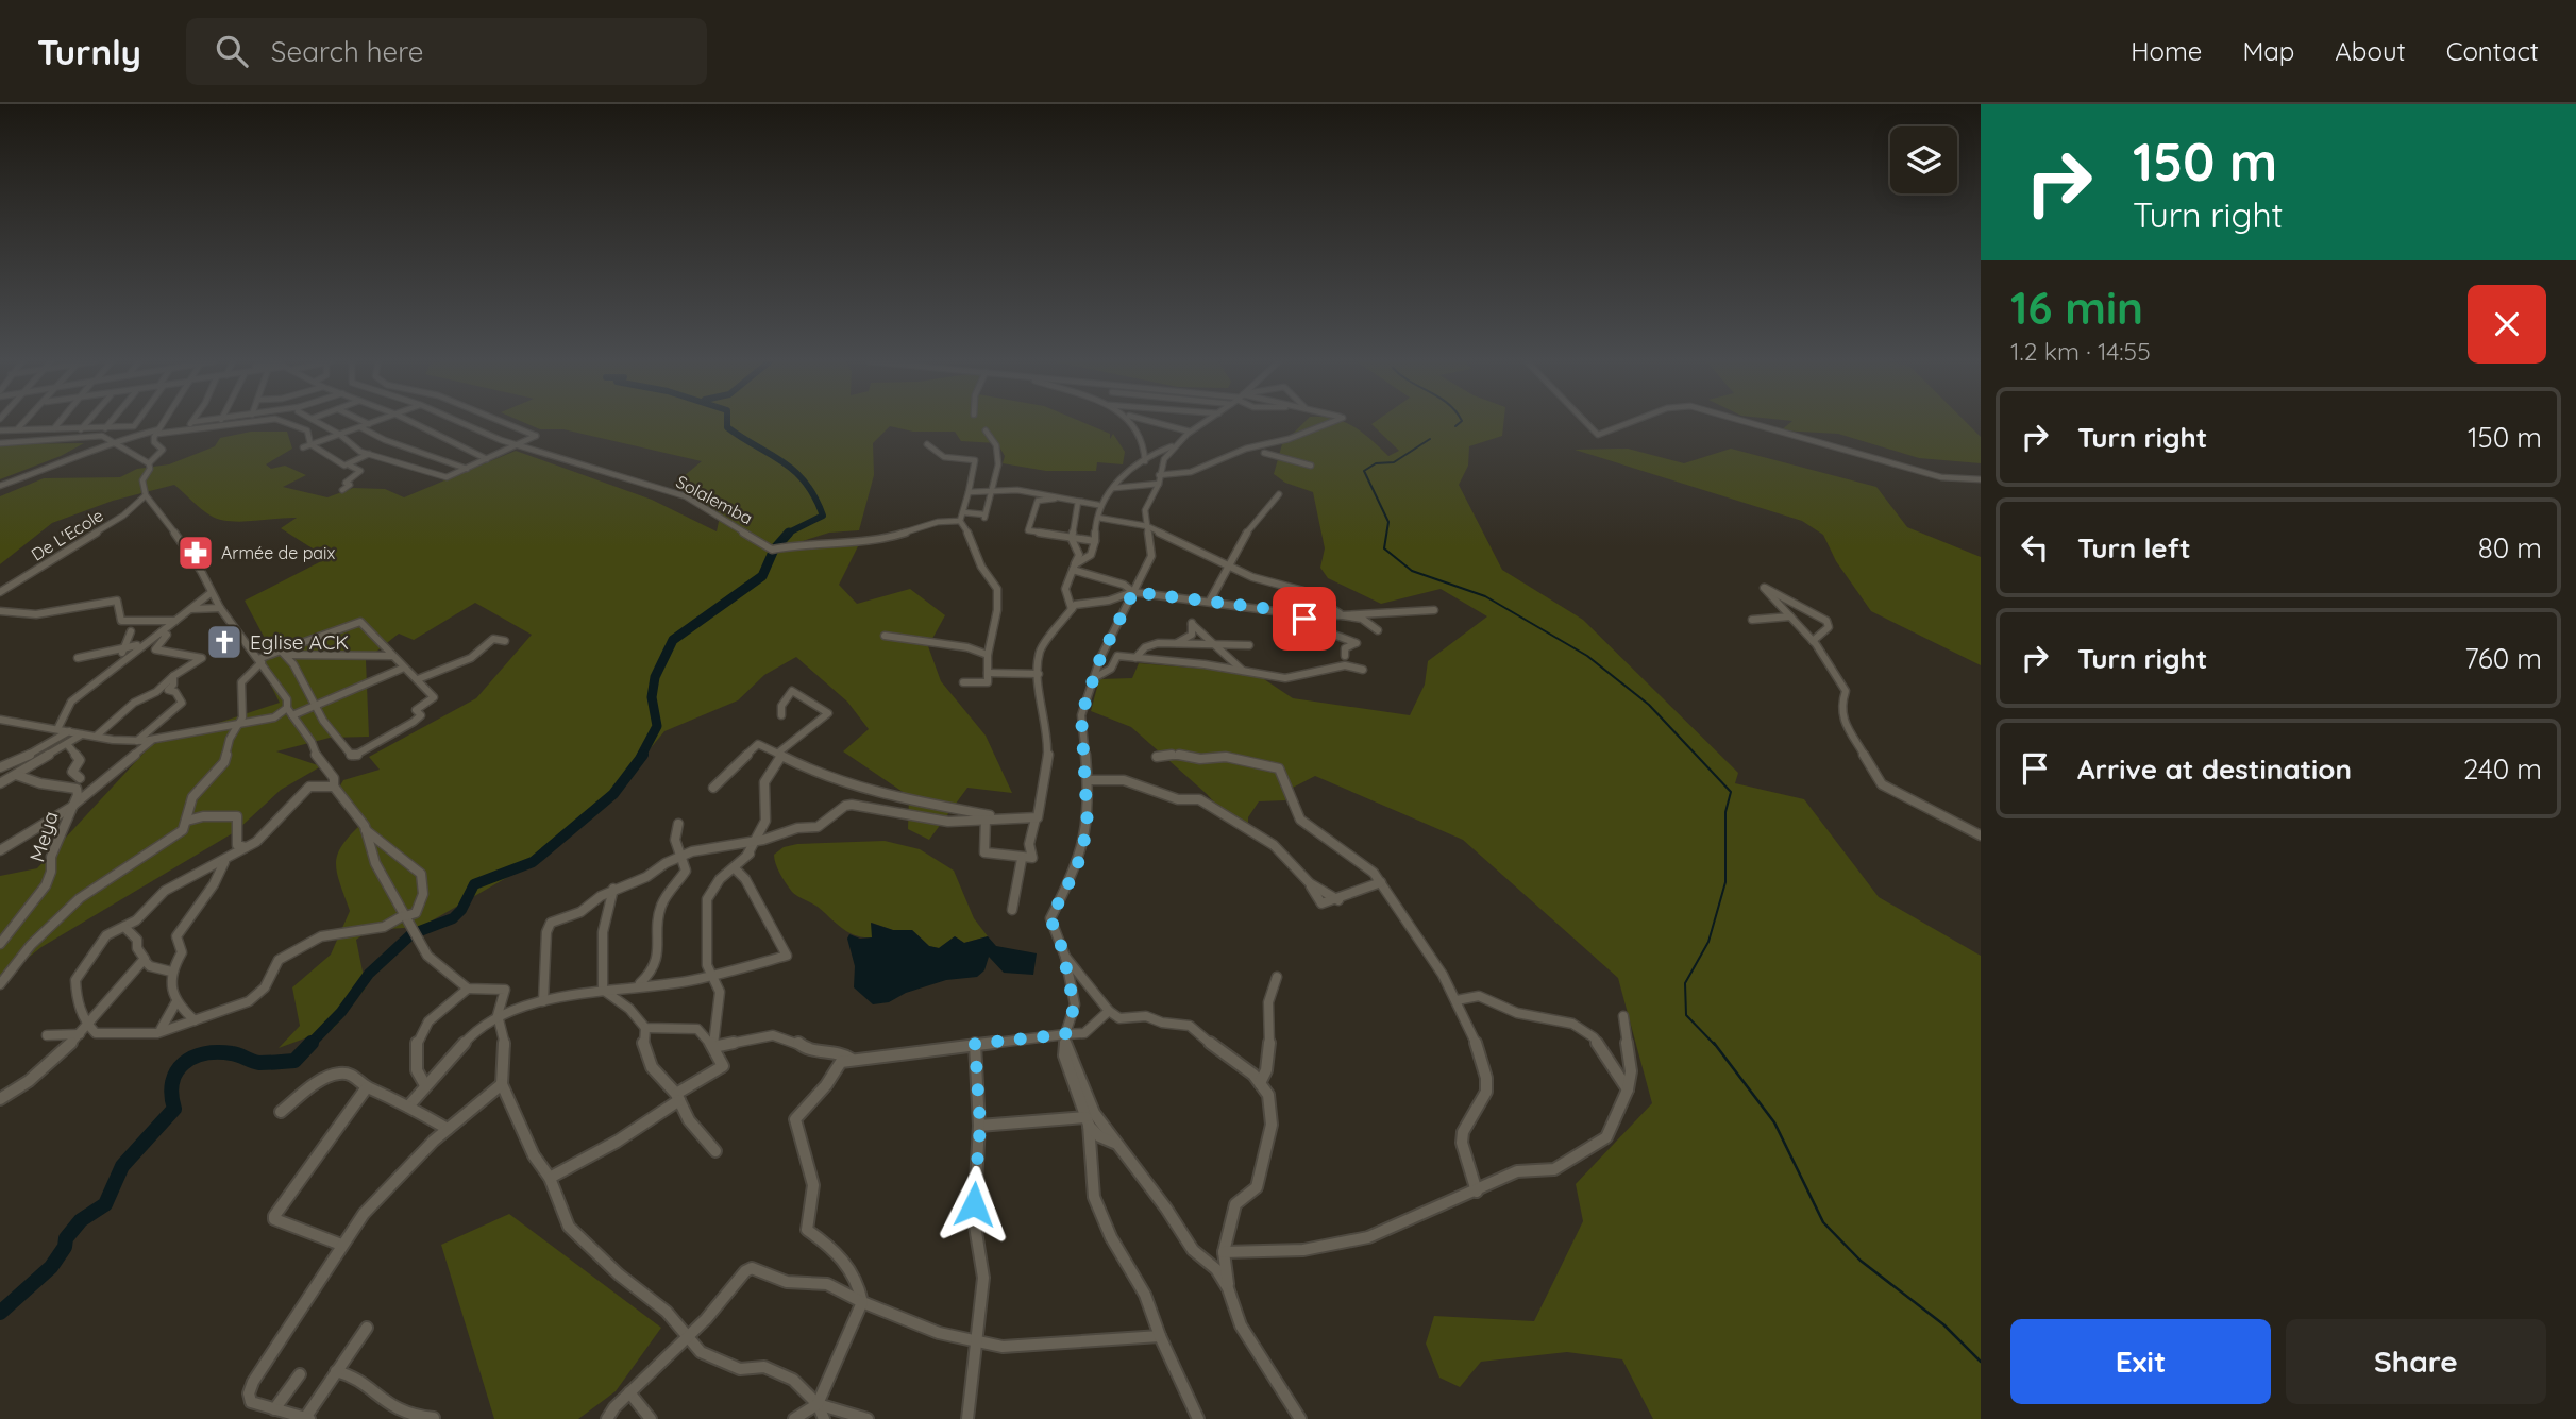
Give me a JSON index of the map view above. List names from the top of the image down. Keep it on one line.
{"streets":{"street":["Solalemba","De L'Ecole","Meya"]},"places":{"pharmacy":["Armée de paix"],"church":["Eglise ACK"]},"page":{"header":"Turnly","search":"Search here","nav":["Home","Map","About","Contact"],"turn":["150 m","Turn right"],"heading":["16 min","1.2 km · 14:55"],"list":[{"name":"Turn right","value":"150 m"},{"name":"Turn left","value":"80 m"},{"name":"Turn right","value":"760 m"},{"name":"Arrive at destination","value":"240 m"}],"buttons":["Exit","Share"]}}
